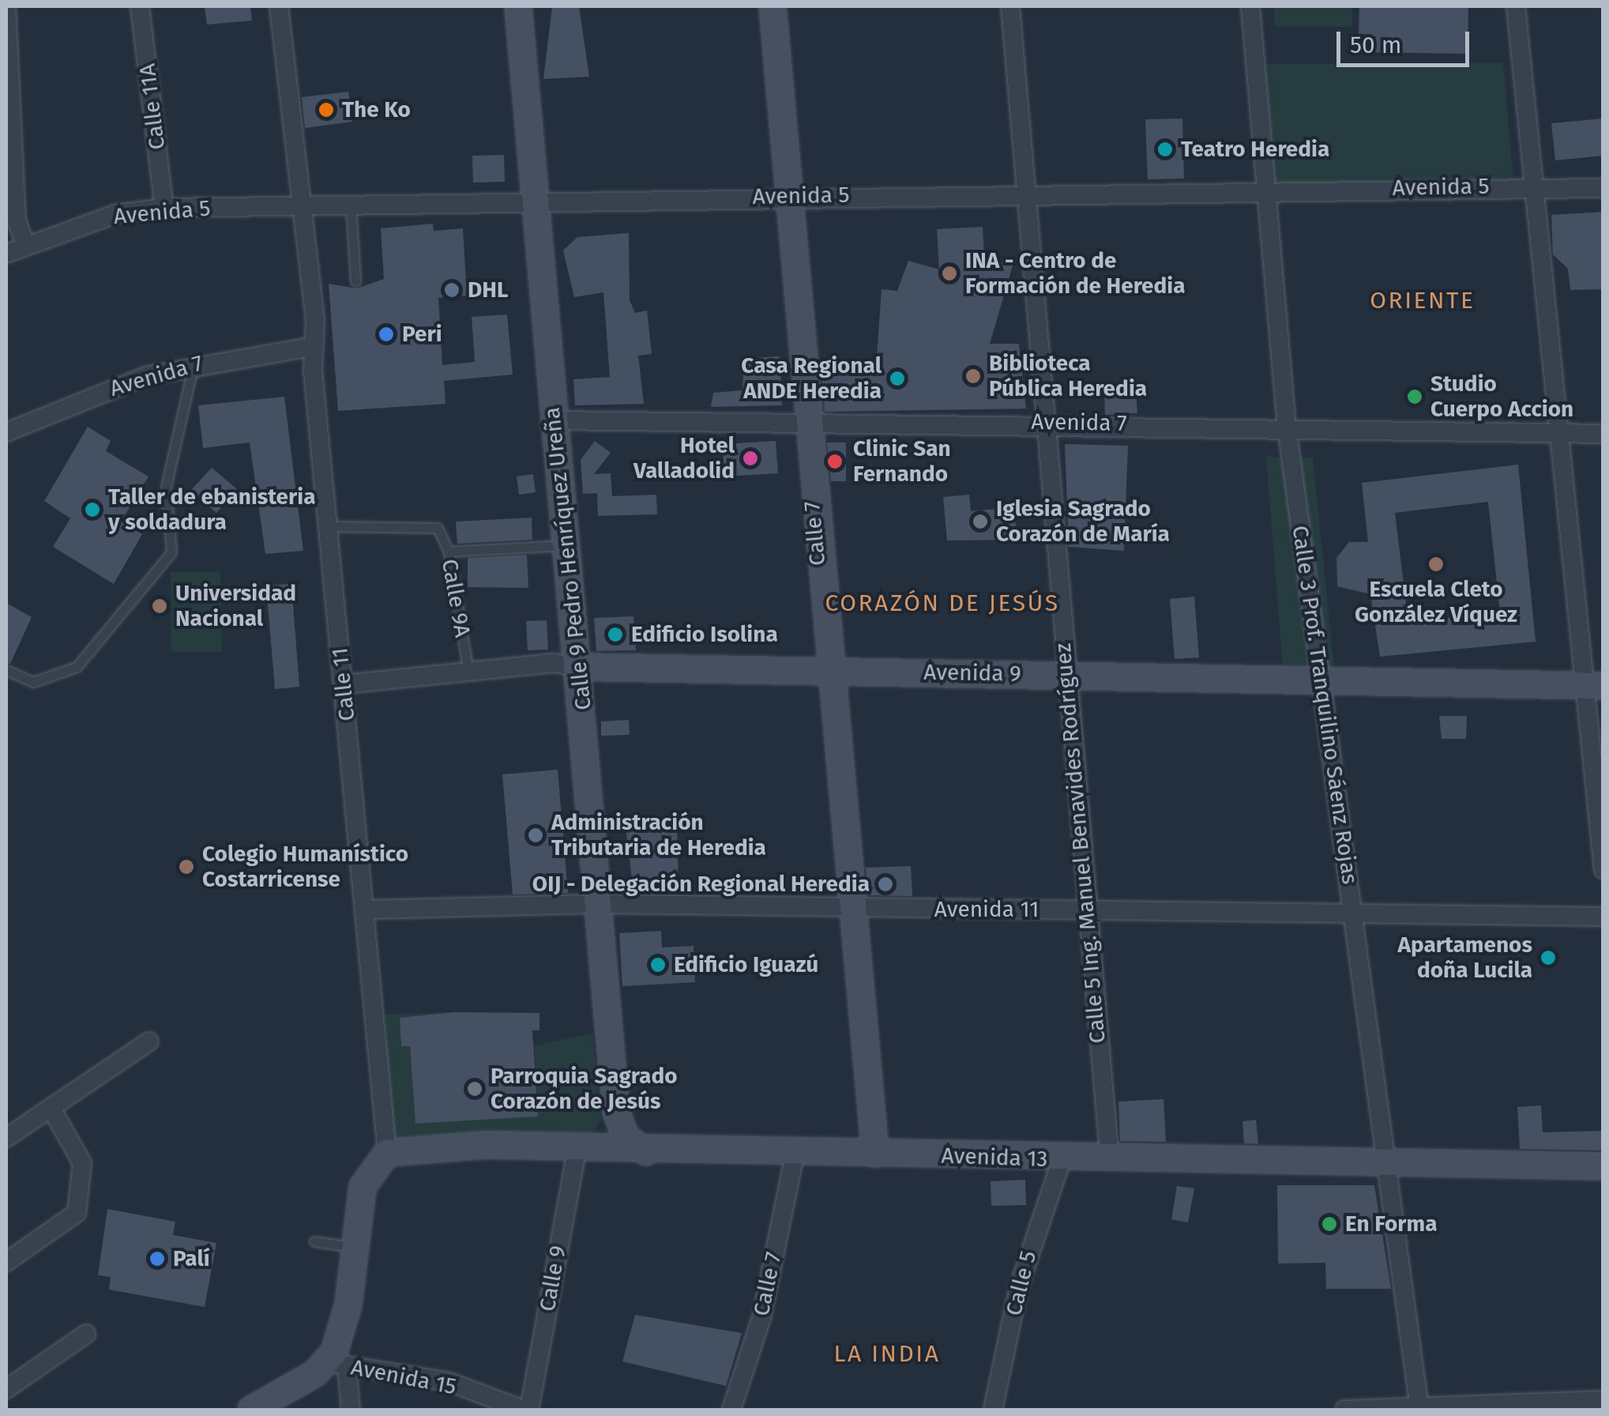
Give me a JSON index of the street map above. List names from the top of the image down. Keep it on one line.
{"streets":{"main road":["Calle 7","Calle 9 Pedro Henríquez Ureña","Avenida 9","Avenida 13"],"street":["Calle 11A","Avenida 5","Avenida 7","Calle 11","Calle 3 Prof. Tranquilino Sáenz Rojas","Calle 5 Ing. Manuel Benavides Rodríguez","Avenida 11","Calle 9","Calle 5","Avenida 15"],"lane":["Calle 9A"]},"crossings":[["Calle 11A","Avenida 5"],["Avenida 5","Calle 7"],["Avenida 5","Calle 9 Pedro Henríquez Ureña"],["Avenida 5","Calle 11"],["Avenida 5","Calle 3 Prof. Tranquilino Sáenz Rojas"],["Avenida 5","Calle 5 Ing. Manuel Benavides Rodríguez"],["Avenida 7","Calle 7"],["Avenida 7","Calle 9 Pedro Henríquez Ureña"],["Avenida 7","Calle 11"],["Avenida 7","Calle 3 Prof. Tranquilino Sáenz Rojas"],["Avenida 7","Calle 5 Ing. Manuel Benavides Rodríguez"],["Calle 7","Avenida 9"],["Calle 7","Avenida 11"],["Calle 7","Avenida 13"],["Calle 9 Pedro Henríquez Ureña","Avenida 9"],["Calle 9 Pedro Henríquez Ureña","Avenida 11"],["Calle 9 Pedro Henríquez Ureña","Avenida 13"],["Calle 9A","Avenida 9"],["Calle 9A","Calle 11"],["Avenida 9","Calle 11"],["Avenida 9","Calle 3 Prof. Tranquilino Sáenz Rojas"],["Avenida 9","Calle 5 Ing. Manuel Benavides Rodríguez"],["Calle 11","Avenida 11"],["Calle 11","Avenida 13"],["Calle 3 Prof. Tranquilino Sáenz Rojas","Avenida 11"],["Calle 3 Prof. Tranquilino Sáenz Rojas","Avenida 13"],["Calle 5 Ing. Manuel Benavides Rodríguez","Avenida 11"],["Calle 5 Ing. Manuel Benavides Rodríguez","Avenida 13"],["Avenida 13","Calle 9"],["Avenida 13","Calle 5"]],"districts":["ORIENTE","CORAZÓN DE JESÚS","LA INDIA"],"places":["The Ko","Teatro Heredia","INA - Centro de Formación de Heredia","DHL","Peri","Biblioteca Pública Heredia","Casa Regional ANDE Heredia","Studio Cuerpo Accion","Hotel Valladolid","Clinic San Fernando","Taller de ebanisteria y soldadura","Iglesia Sagrado Corazón de María","Escuela Cleto González Víquez","Universidad Nacional","Edificio Isolina","Administración Tributaria de Heredia","Colegio Humanístico Costarricense","OIJ - Delegación Regional Heredia","Apartamenos doña Lucila","Edificio Iguazú","Parroquia Sagrado Corazón de Jesús","En Forma","Palí"],"scale_bar":"50 m"}
